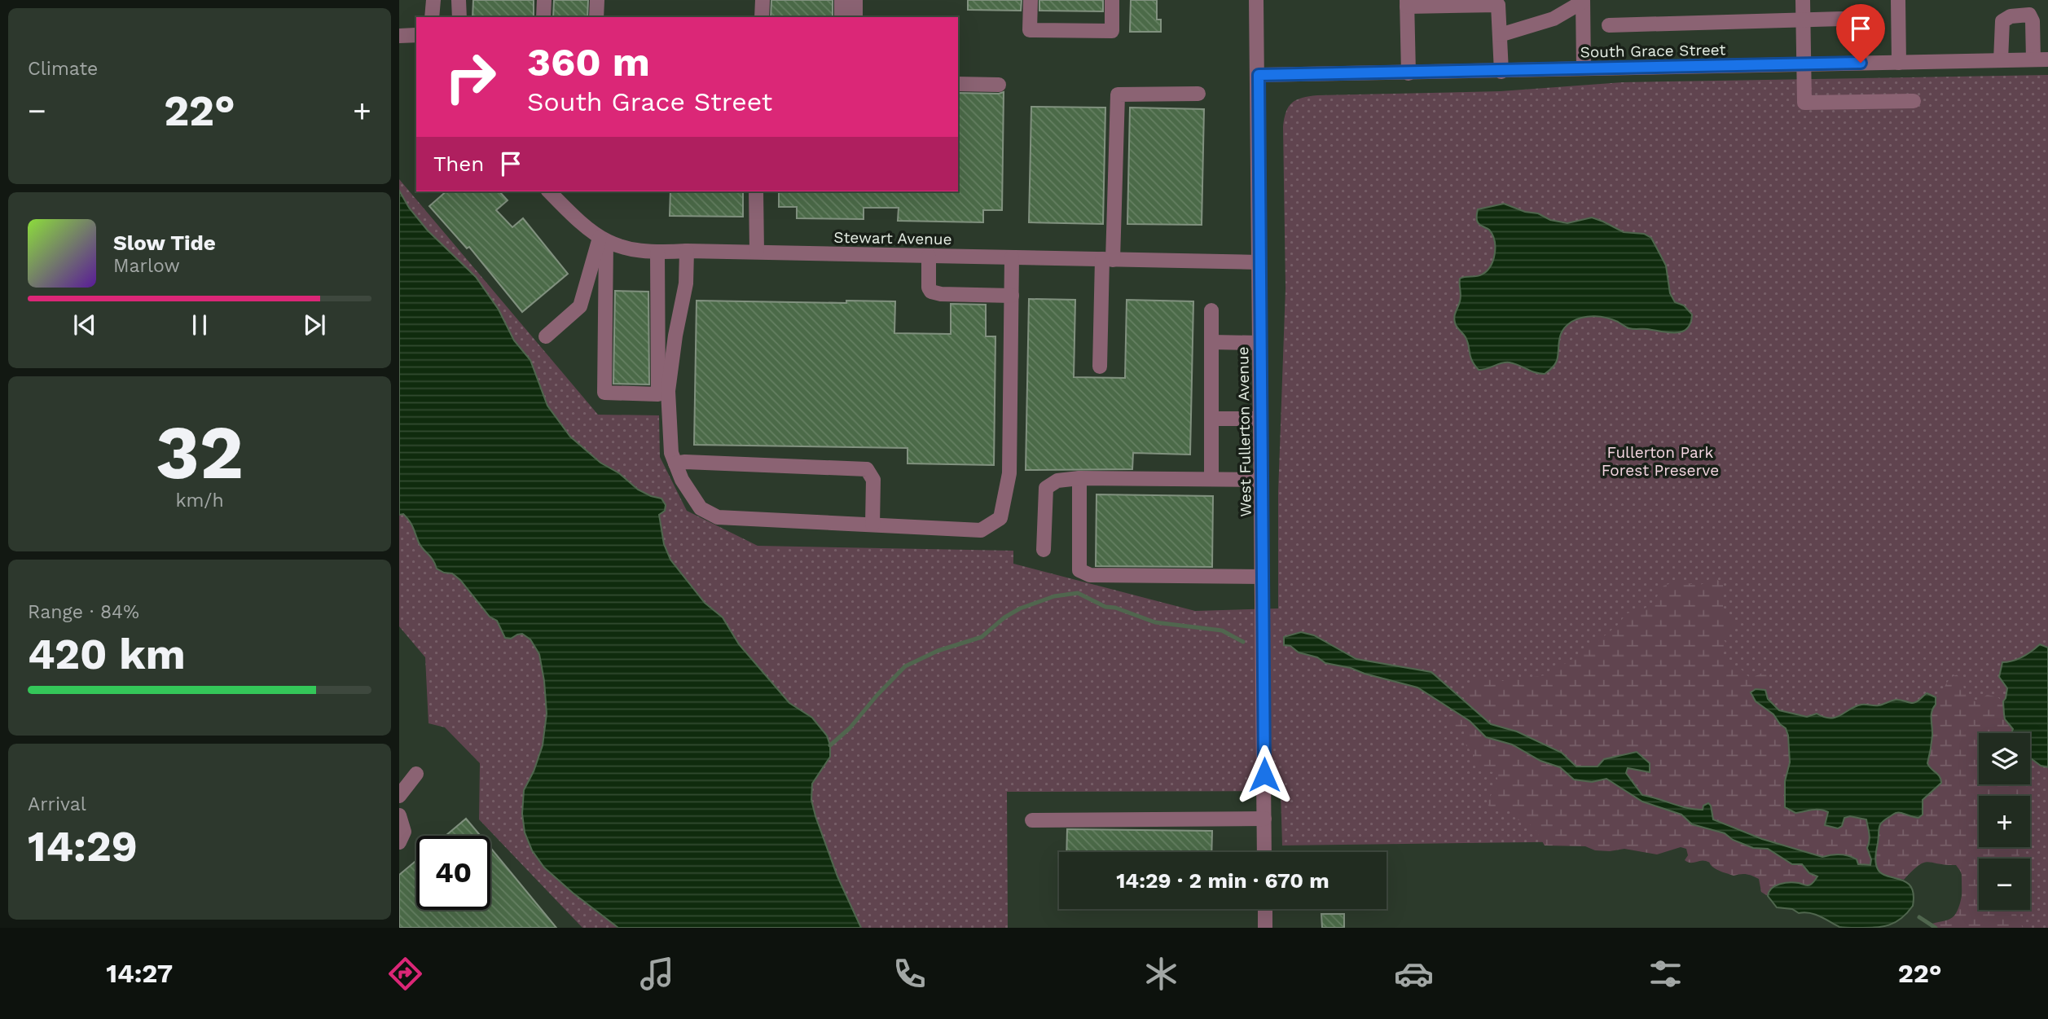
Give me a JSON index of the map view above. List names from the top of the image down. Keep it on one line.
{"streets":{"street":["South Grace Street","Stewart Avenue","West Fullerton Avenue"]},"crossings":[["South Grace Street","West Fullerton Avenue"],["Stewart Avenue","West Fullerton Avenue"]],"parks":["Fullerton Park Forest Preserve"],"page":{"tile":["Climate",["32","km/h"],["Range · 84%","420 km"],["Arrival","14:29"]],"turn":["360 m","South Grace Street"],"heat":["−","22°","+"],"then":"Then","song":["Slow Tide","Marlow"],"map_buttons":["+","−"],"limit":"40","trip":"14:29 · 2 min · 670 m","tabs":["14:27","22°"]}}
